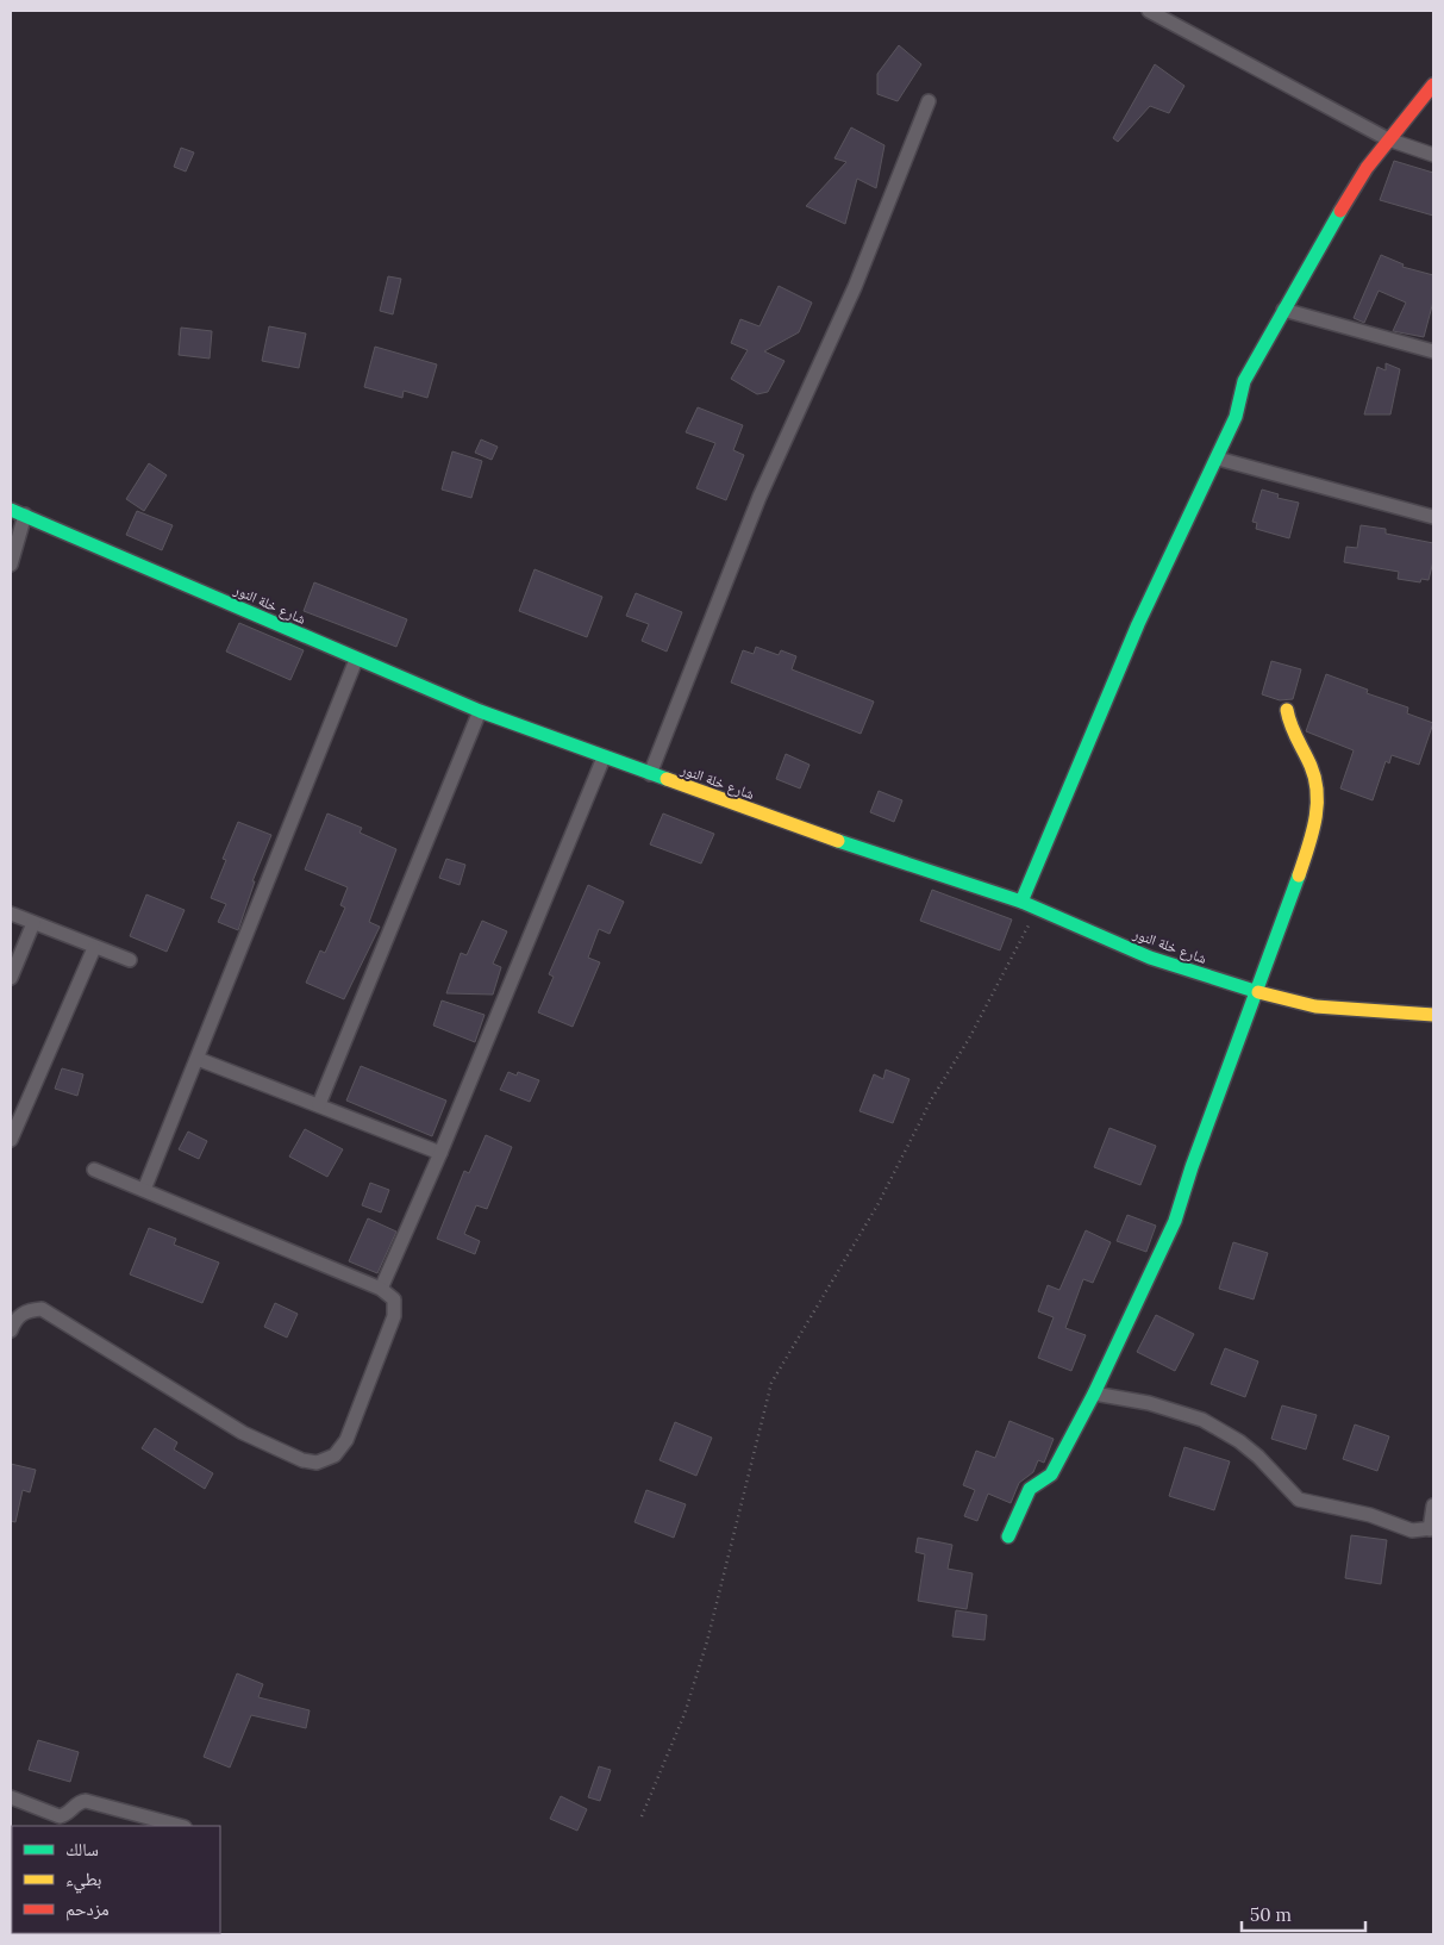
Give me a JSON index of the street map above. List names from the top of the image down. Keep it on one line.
{"streets":{"street":["شارع خلة النور"]},"legend":["سالك","بطيء","مزدحم"],"scale_bar":"50 m"}
